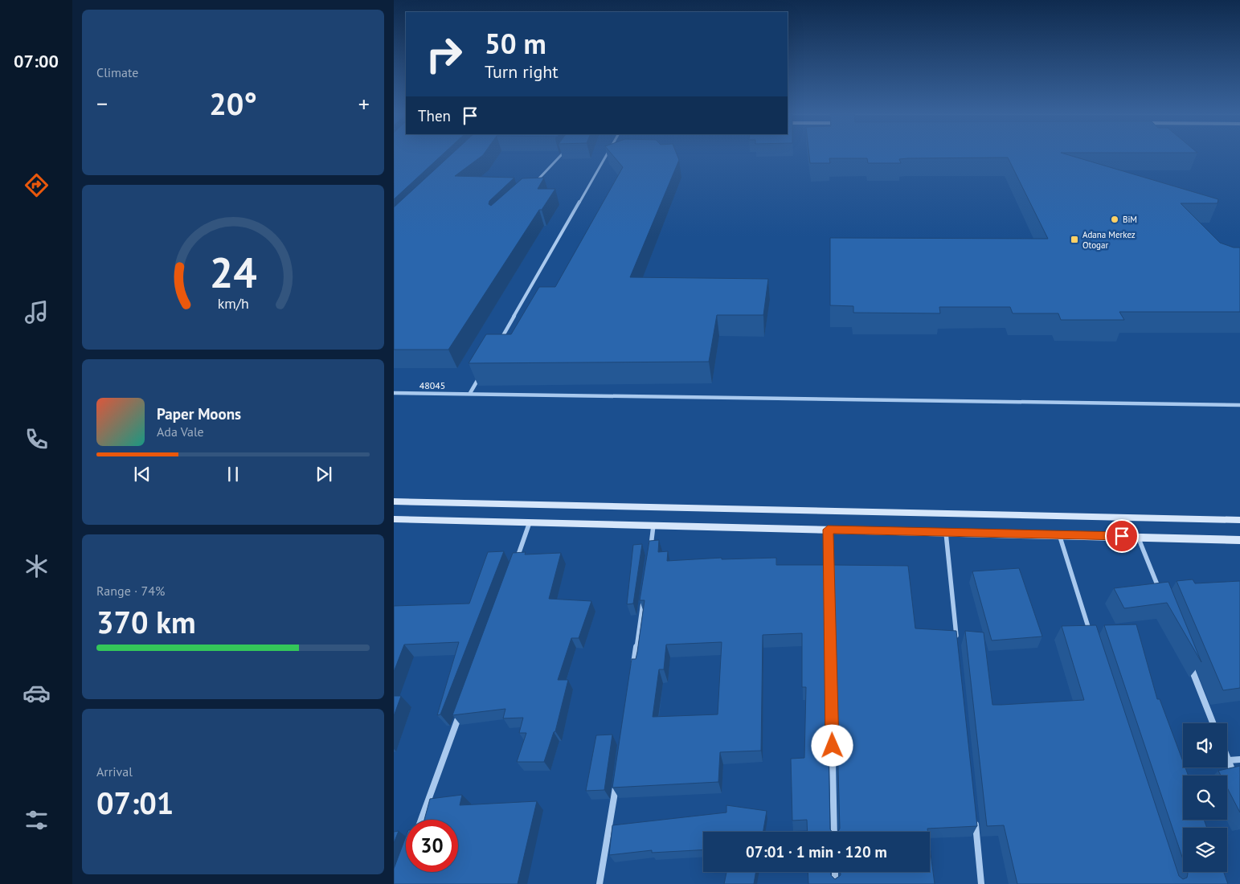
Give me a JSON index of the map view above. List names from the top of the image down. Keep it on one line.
{"streets":{"street":["48045"]},"places":{"other":["BiM"],"transit":["Adana Merkez Otogar"]},"page":{"tabs":"07:00","tile":["Climate",["Range · 74%","370 km"],["Arrival","07:01"]],"turn":["50 m","Turn right"],"heat":["−","20°","+"],"then":"Then","song":["Paper Moons","Ada Vale"],"limit":"30","trip":"07:01 · 1 min · 120 m","gauge":["24","km/h"]}}
